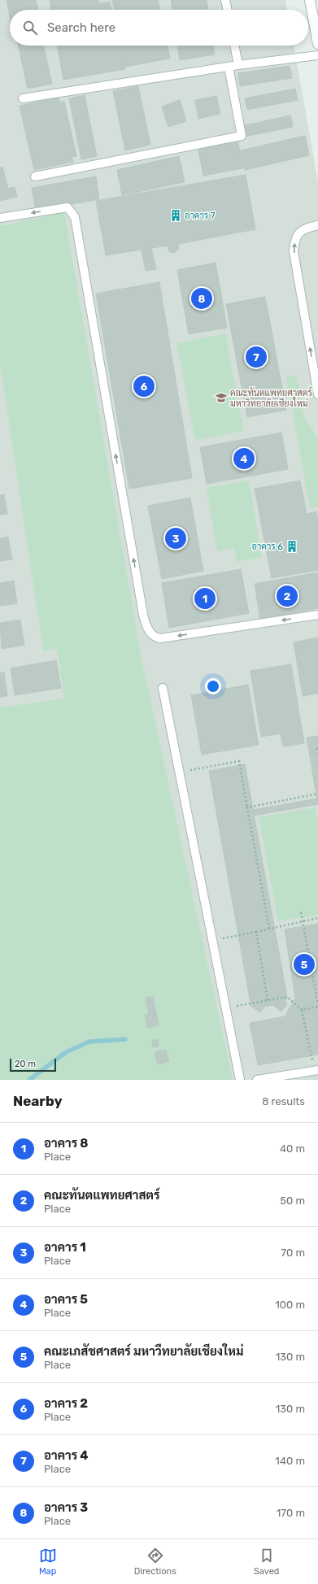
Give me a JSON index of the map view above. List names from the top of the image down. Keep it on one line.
{"places":{"building":["อาคาร 7","อาคาร 6"],"school or university":["คณะทันตแพทยศาสตร์ มหาวิทยาลัยเชียงใหม่"]},"scale_bar":"20 m","page":{"search":"Search here","pins":["8","7","6","4","3","2","1","5"],"scale":"20 m","heading":["Nearby","8 results"],"list":[{"mark":"1","name":"อาคาร 8","note":"Place","value":"40 m"},{"mark":"2","name":"คณะทันตแพทยศาสตร์","note":"Place","value":"50 m"},{"mark":"3","name":"อาคาร 1","note":"Place","value":"70 m"},{"mark":"4","name":"อาคาร 5","note":"Place","value":"100 m"},{"mark":"5","name":"คณะเภสัชศาสตร์ มหาวืทยาลัยเชียงใหม่","note":"Place","value":"130 m"},{"mark":"6","name":"อาคาร 2","note":"Place","value":"130 m"},{"mark":"7","name":"อาคาร 4","note":"Place","value":"140 m"},{"mark":"8","name":"อาคาร 3","note":"Place","value":"170 m"}],"nav":["Map","Directions","Saved"]}}
